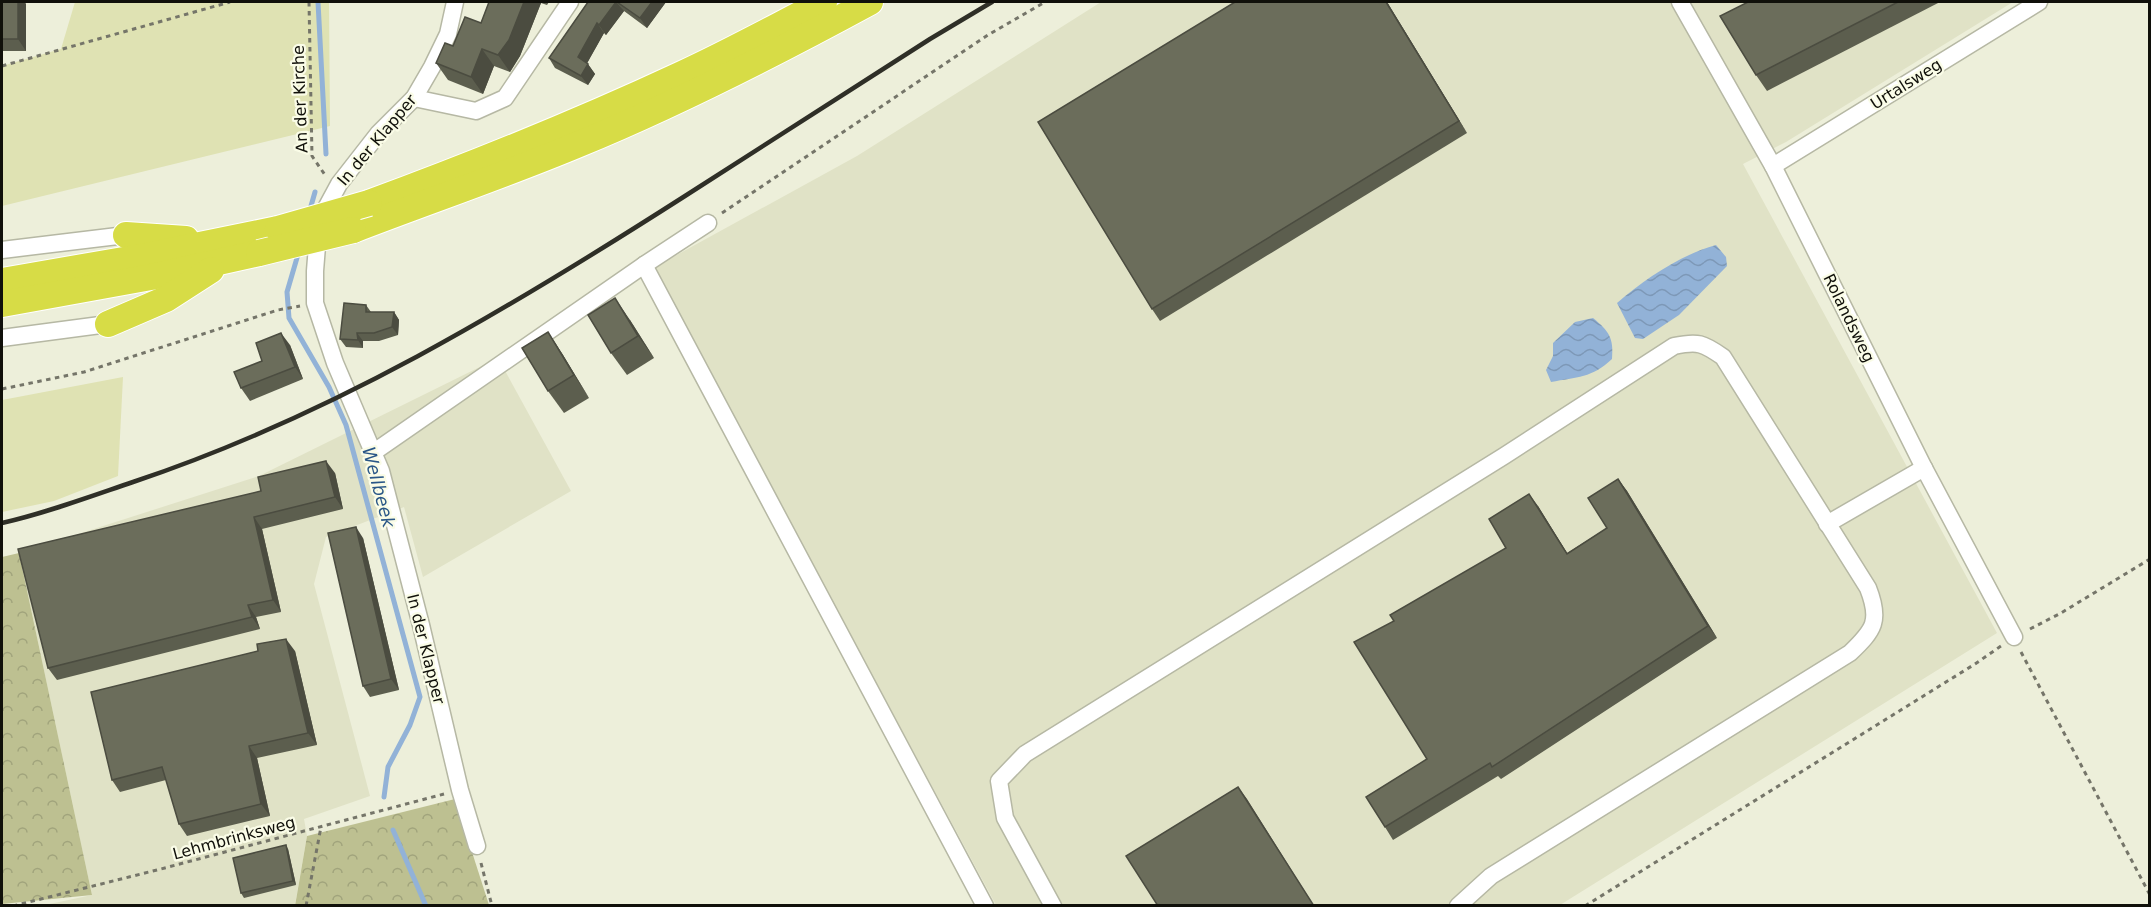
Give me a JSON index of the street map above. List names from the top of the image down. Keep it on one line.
{"streets":{"street":["Urtalsweg","In der Klapper","Rolandsweg"],"path":["An der Kirche","Lehmbrinksweg"]},"crossings":[["Urtalsweg","Rolandsweg"],["An der Kirche","In der Klapper"],["In der Klapper","Lehmbrinksweg"]],"water":["Wellbeek"]}
